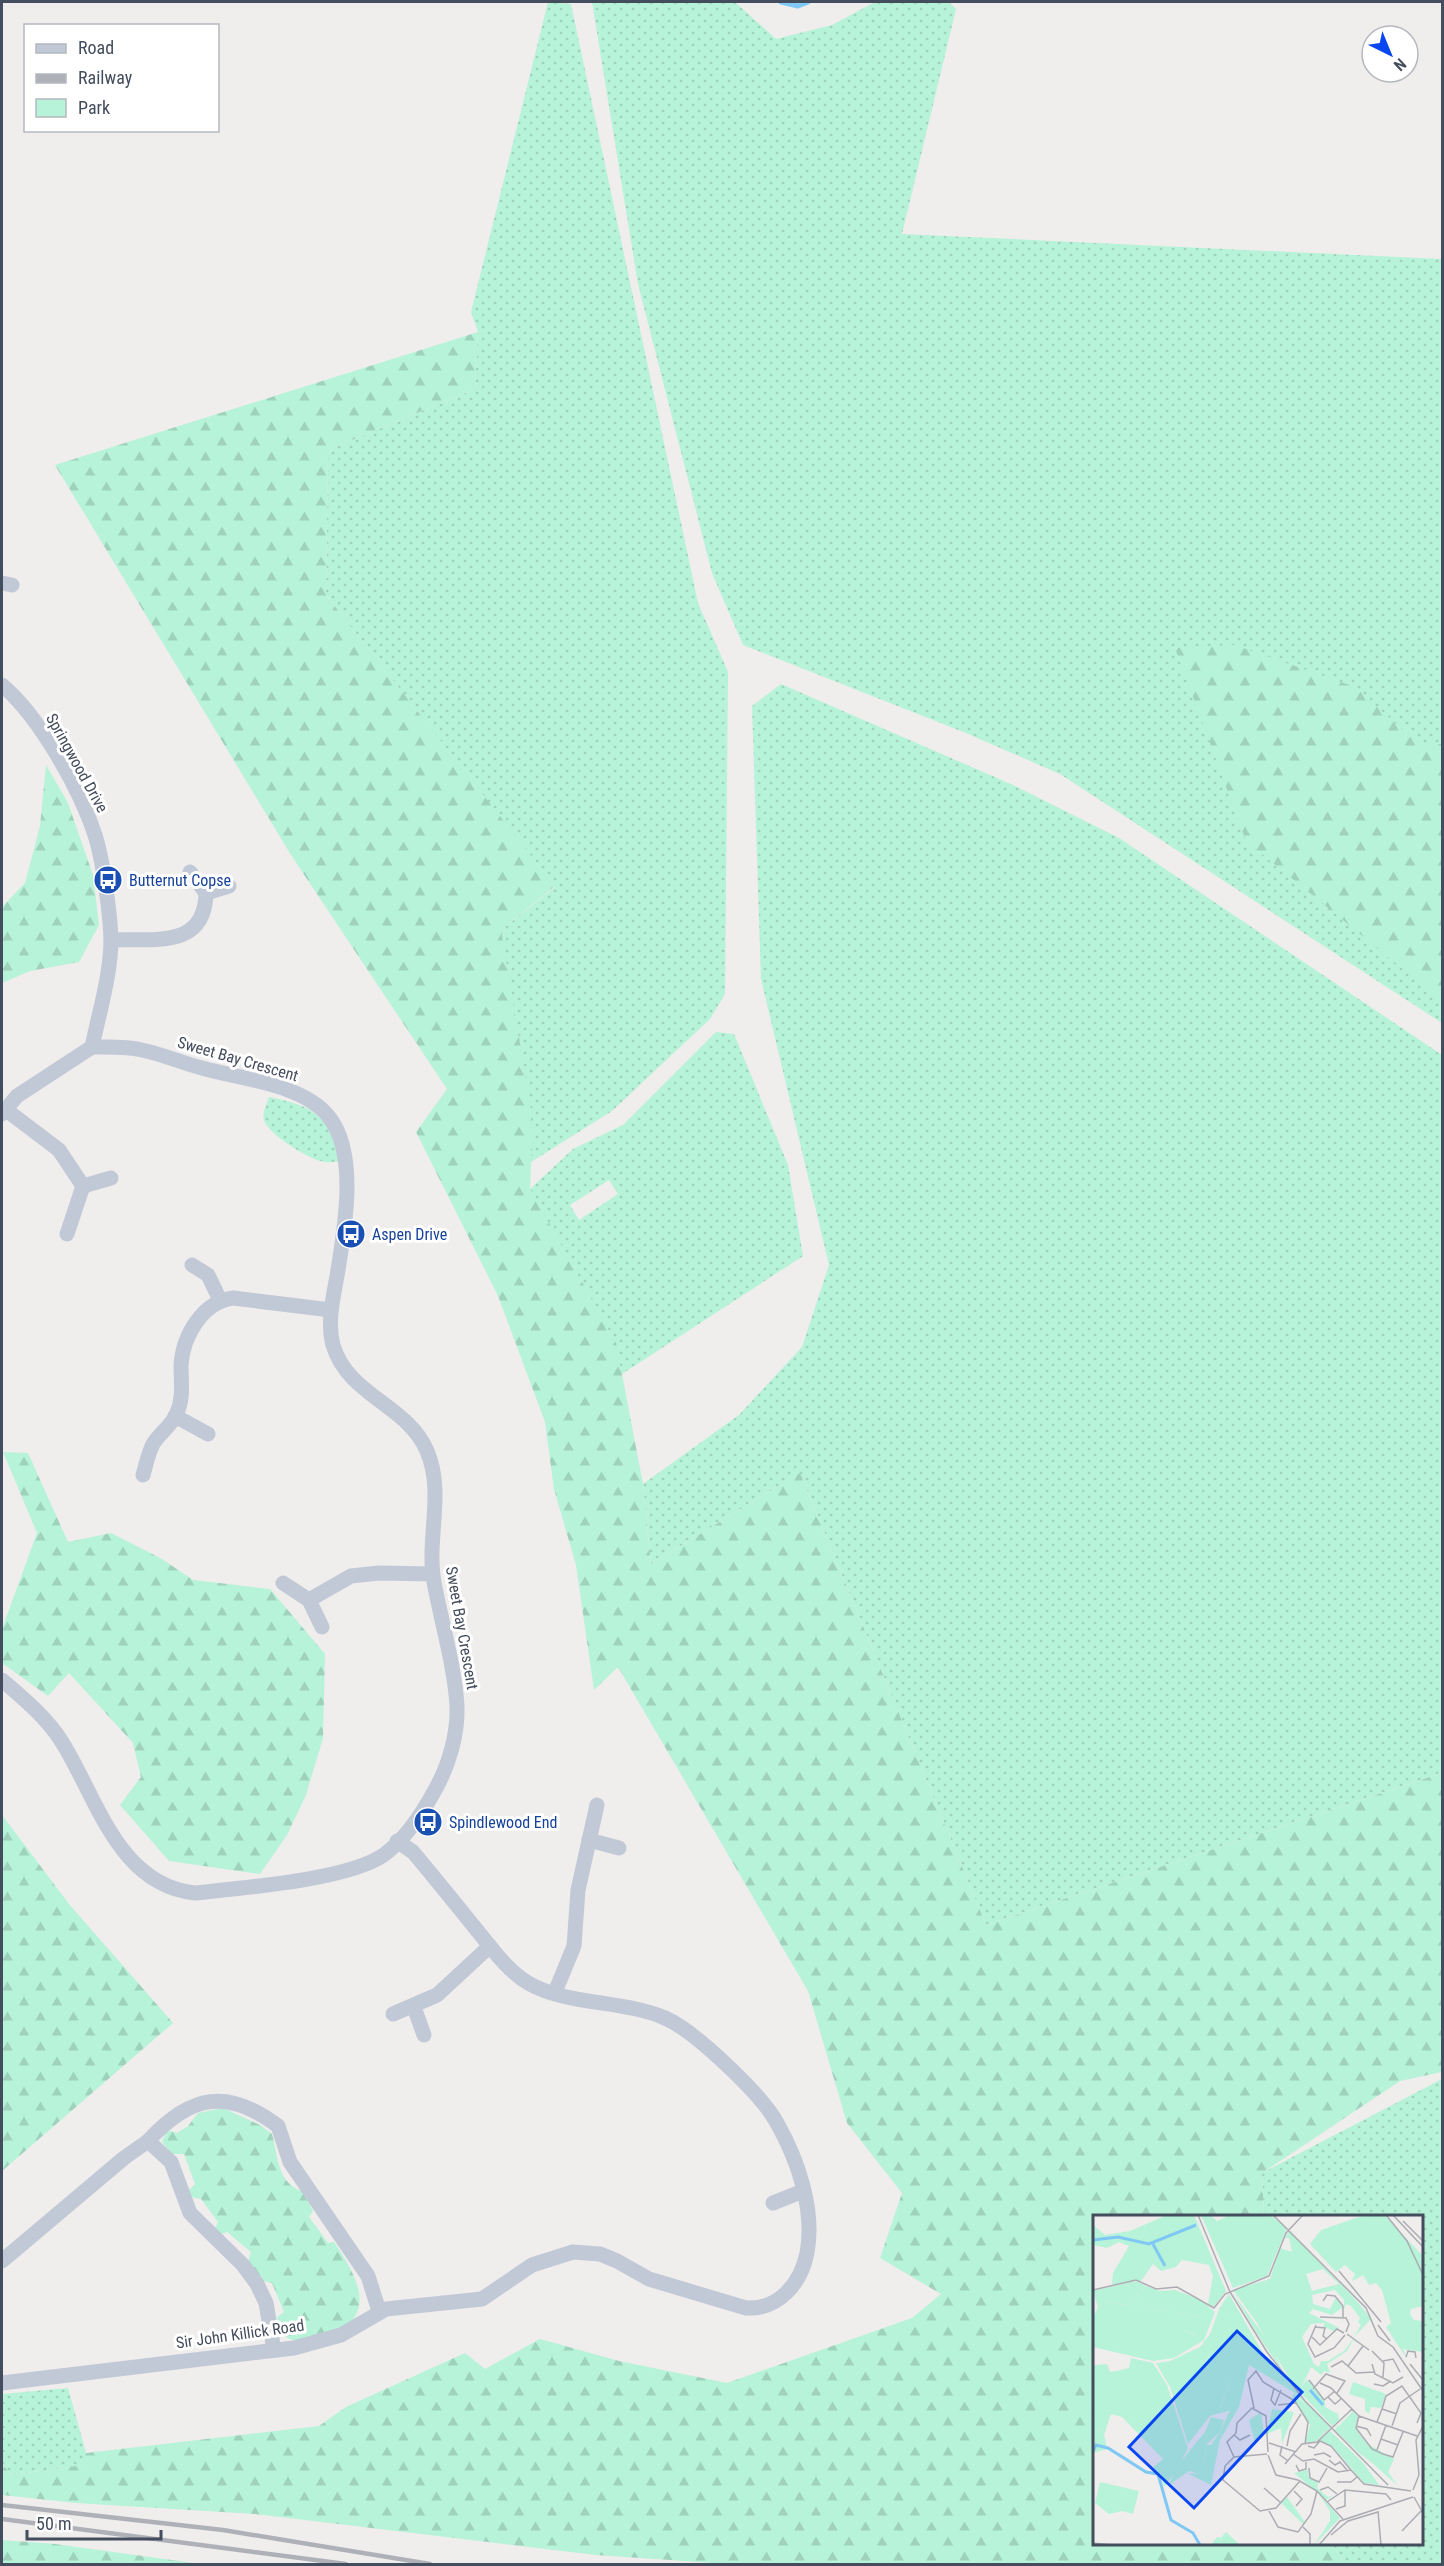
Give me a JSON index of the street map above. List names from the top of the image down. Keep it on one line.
{"streets":{"street":["Springwood Drive","Sweet Bay Crescent","Sir John Killick Road"]},"crossings":[["Springwood Drive","Sweet Bay Crescent"]],"places":{"bus stop":["Butternut Copse","Aspen Drive","Spindlewood End"]},"legend":["Road","Railway","Park"],"scale_bar":"50 m","north":"bottom right"}
